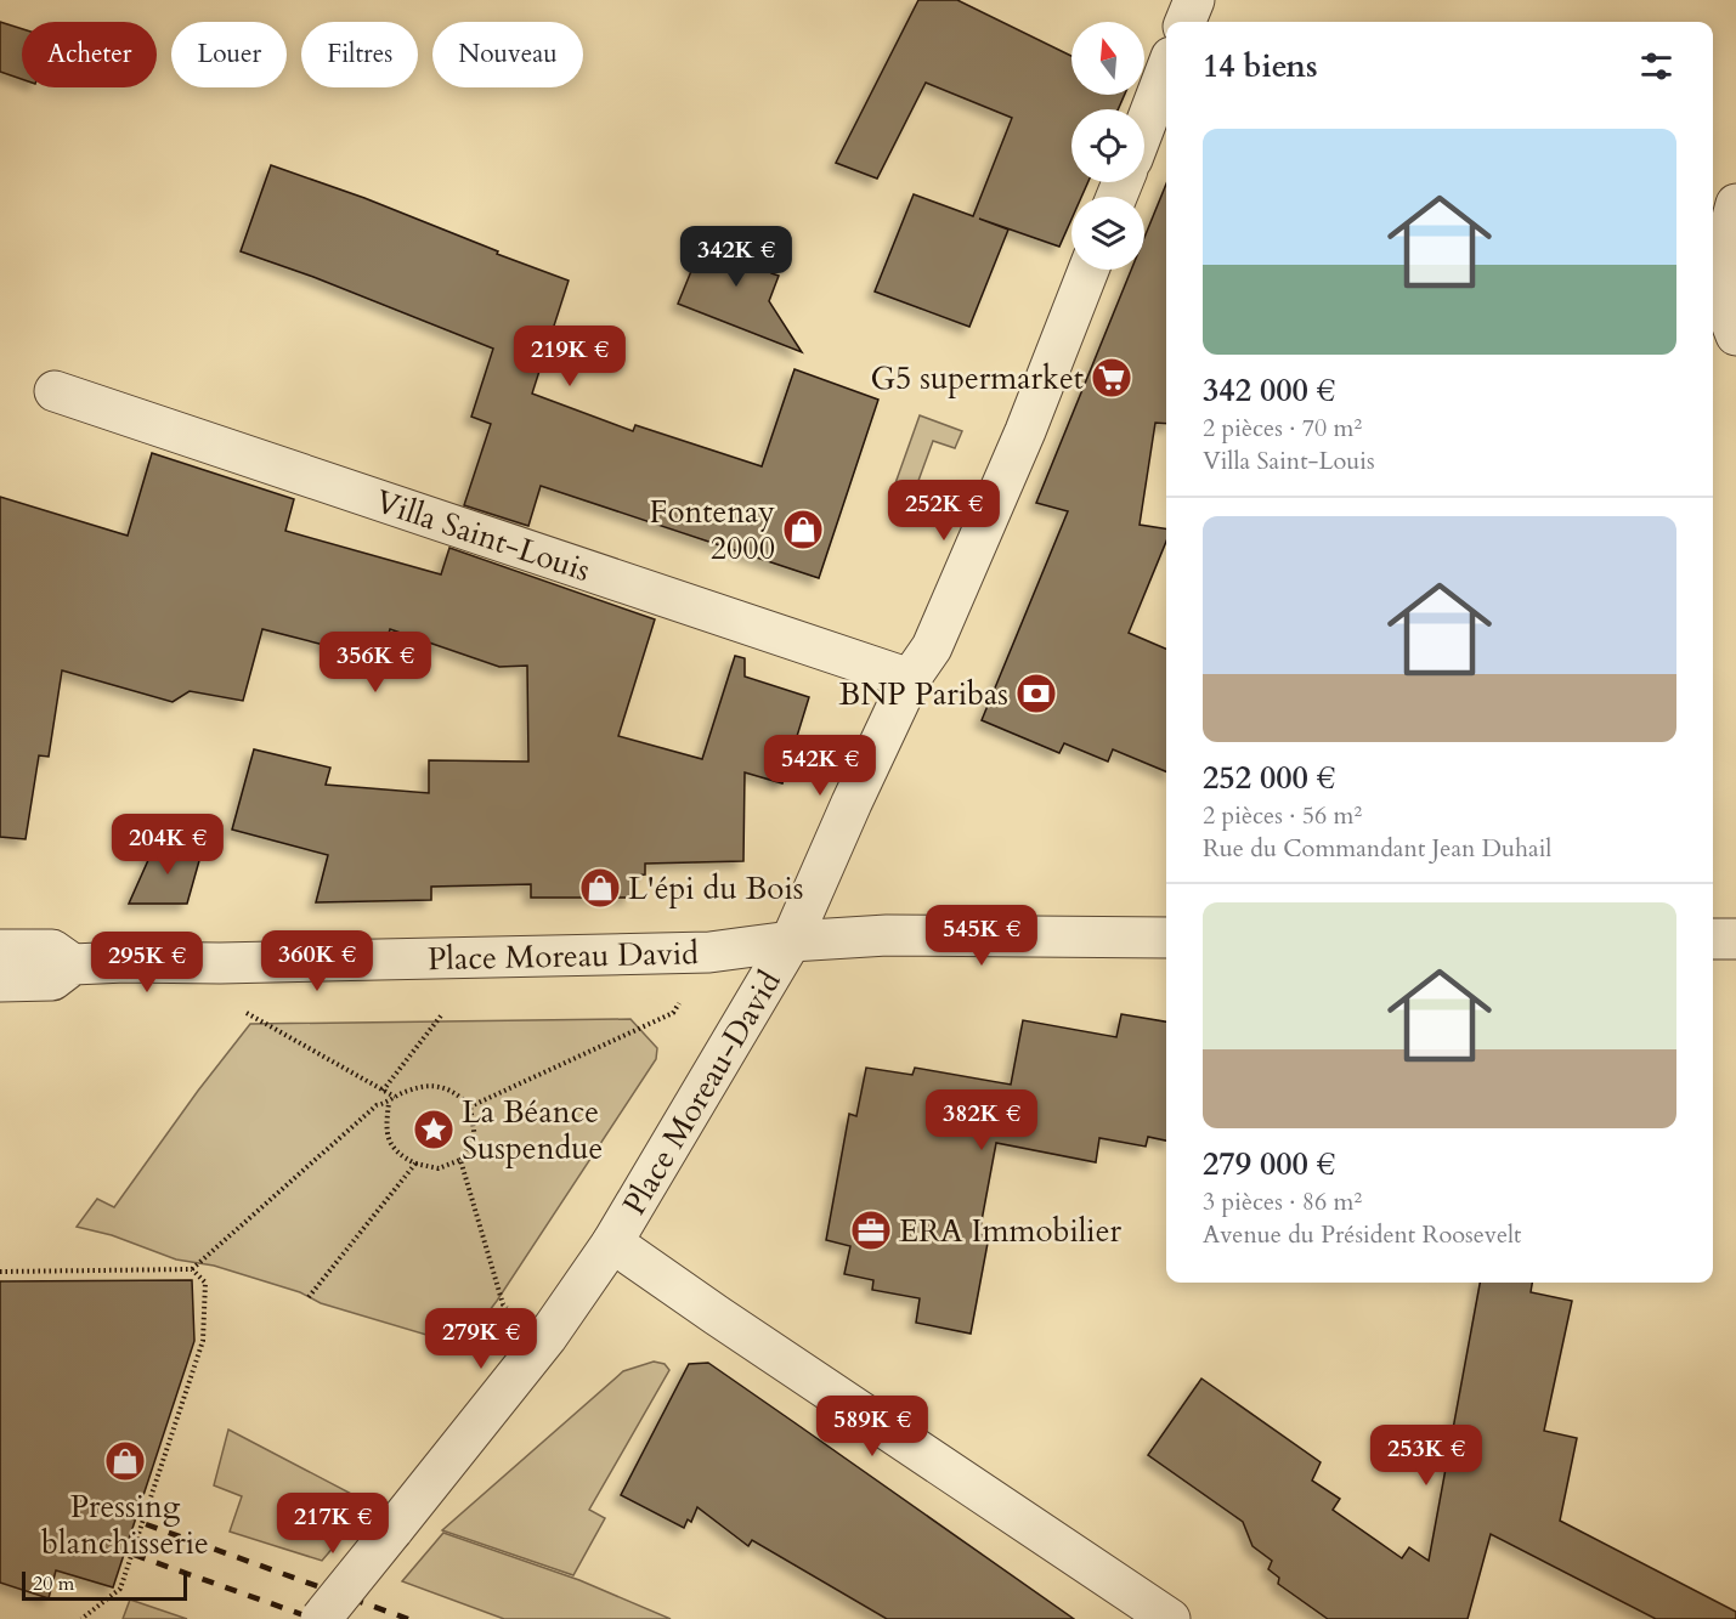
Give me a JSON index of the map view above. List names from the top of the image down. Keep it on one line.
{"streets":{"street":["Villa Saint-Louis","Place Moreau David","Place Moreau-David"]},"crossings":[["Villa Saint-Louis","Place Moreau-David"],["Place Moreau David","Place Moreau-David"]],"places":{"supermarket":["G5 supermarket"],"shop":["Fontenay 2000","L'épi du Bois","Pressing blanchisserie"],"bank":["BNP Paribas"],"place":["La Béance Suspendue"],"office":["ERA Immobilier"]},"scale_bar":"20 m","north":"top","page":{"chip":["Acheter","Louer","Filtres","Nouveau"],"heading":"14 biens","list":[{"name":"342 000 €","note":"2 pièces · 70 m² · Villa Saint-Louis"},{"name":"252 000 €","note":"2 pièces · 56 m² · Rue du Commandant Jean Duhail"},{"name":"279 000 €","note":"3 pièces · 86 m² · Avenue du Président Roosevelt"}],"price":["342K €","219K €","252K €","356K €","542K €","204K €","545K €","360K €","295K €","382K €","279K €","589K €","253K €","217K €"],"scale":"20 m"}}
